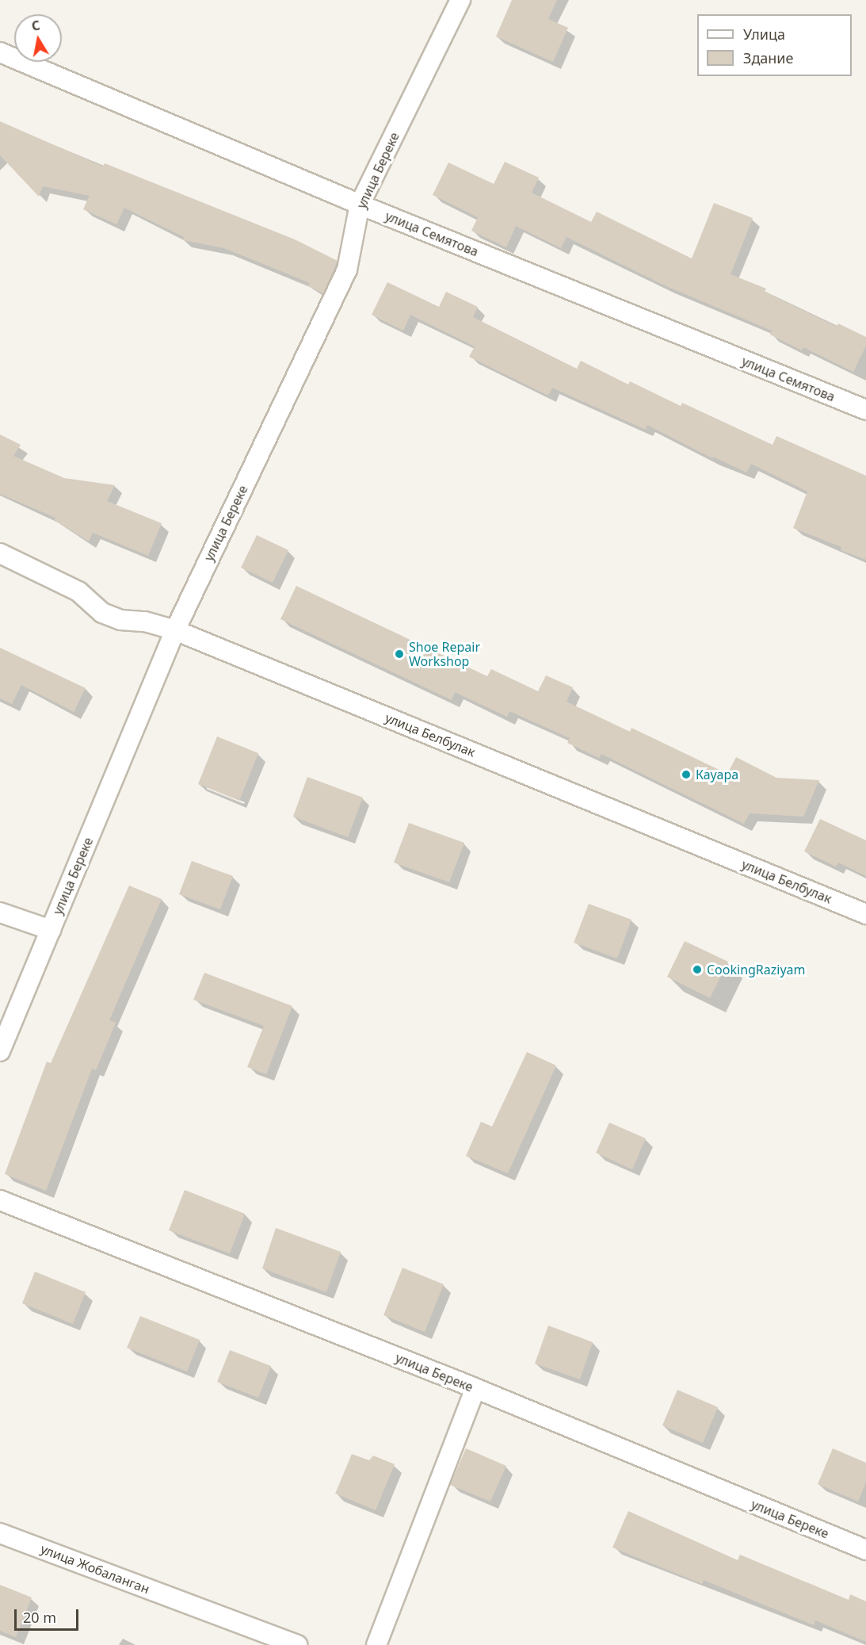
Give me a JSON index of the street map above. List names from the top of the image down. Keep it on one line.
{"streets":{"street":["улица Береке","улица Семятова","улица Белбулак","улица Жобаланган"]},"crossings":[["улица Береке","улица Семятова"],["улица Береке","улица Белбулак"]],"places":["Shoe Repair Workshop","Кауара","CookingRaziyam"],"legend":["Улица","Здание"],"scale_bar":"20 m","north":"top"}
